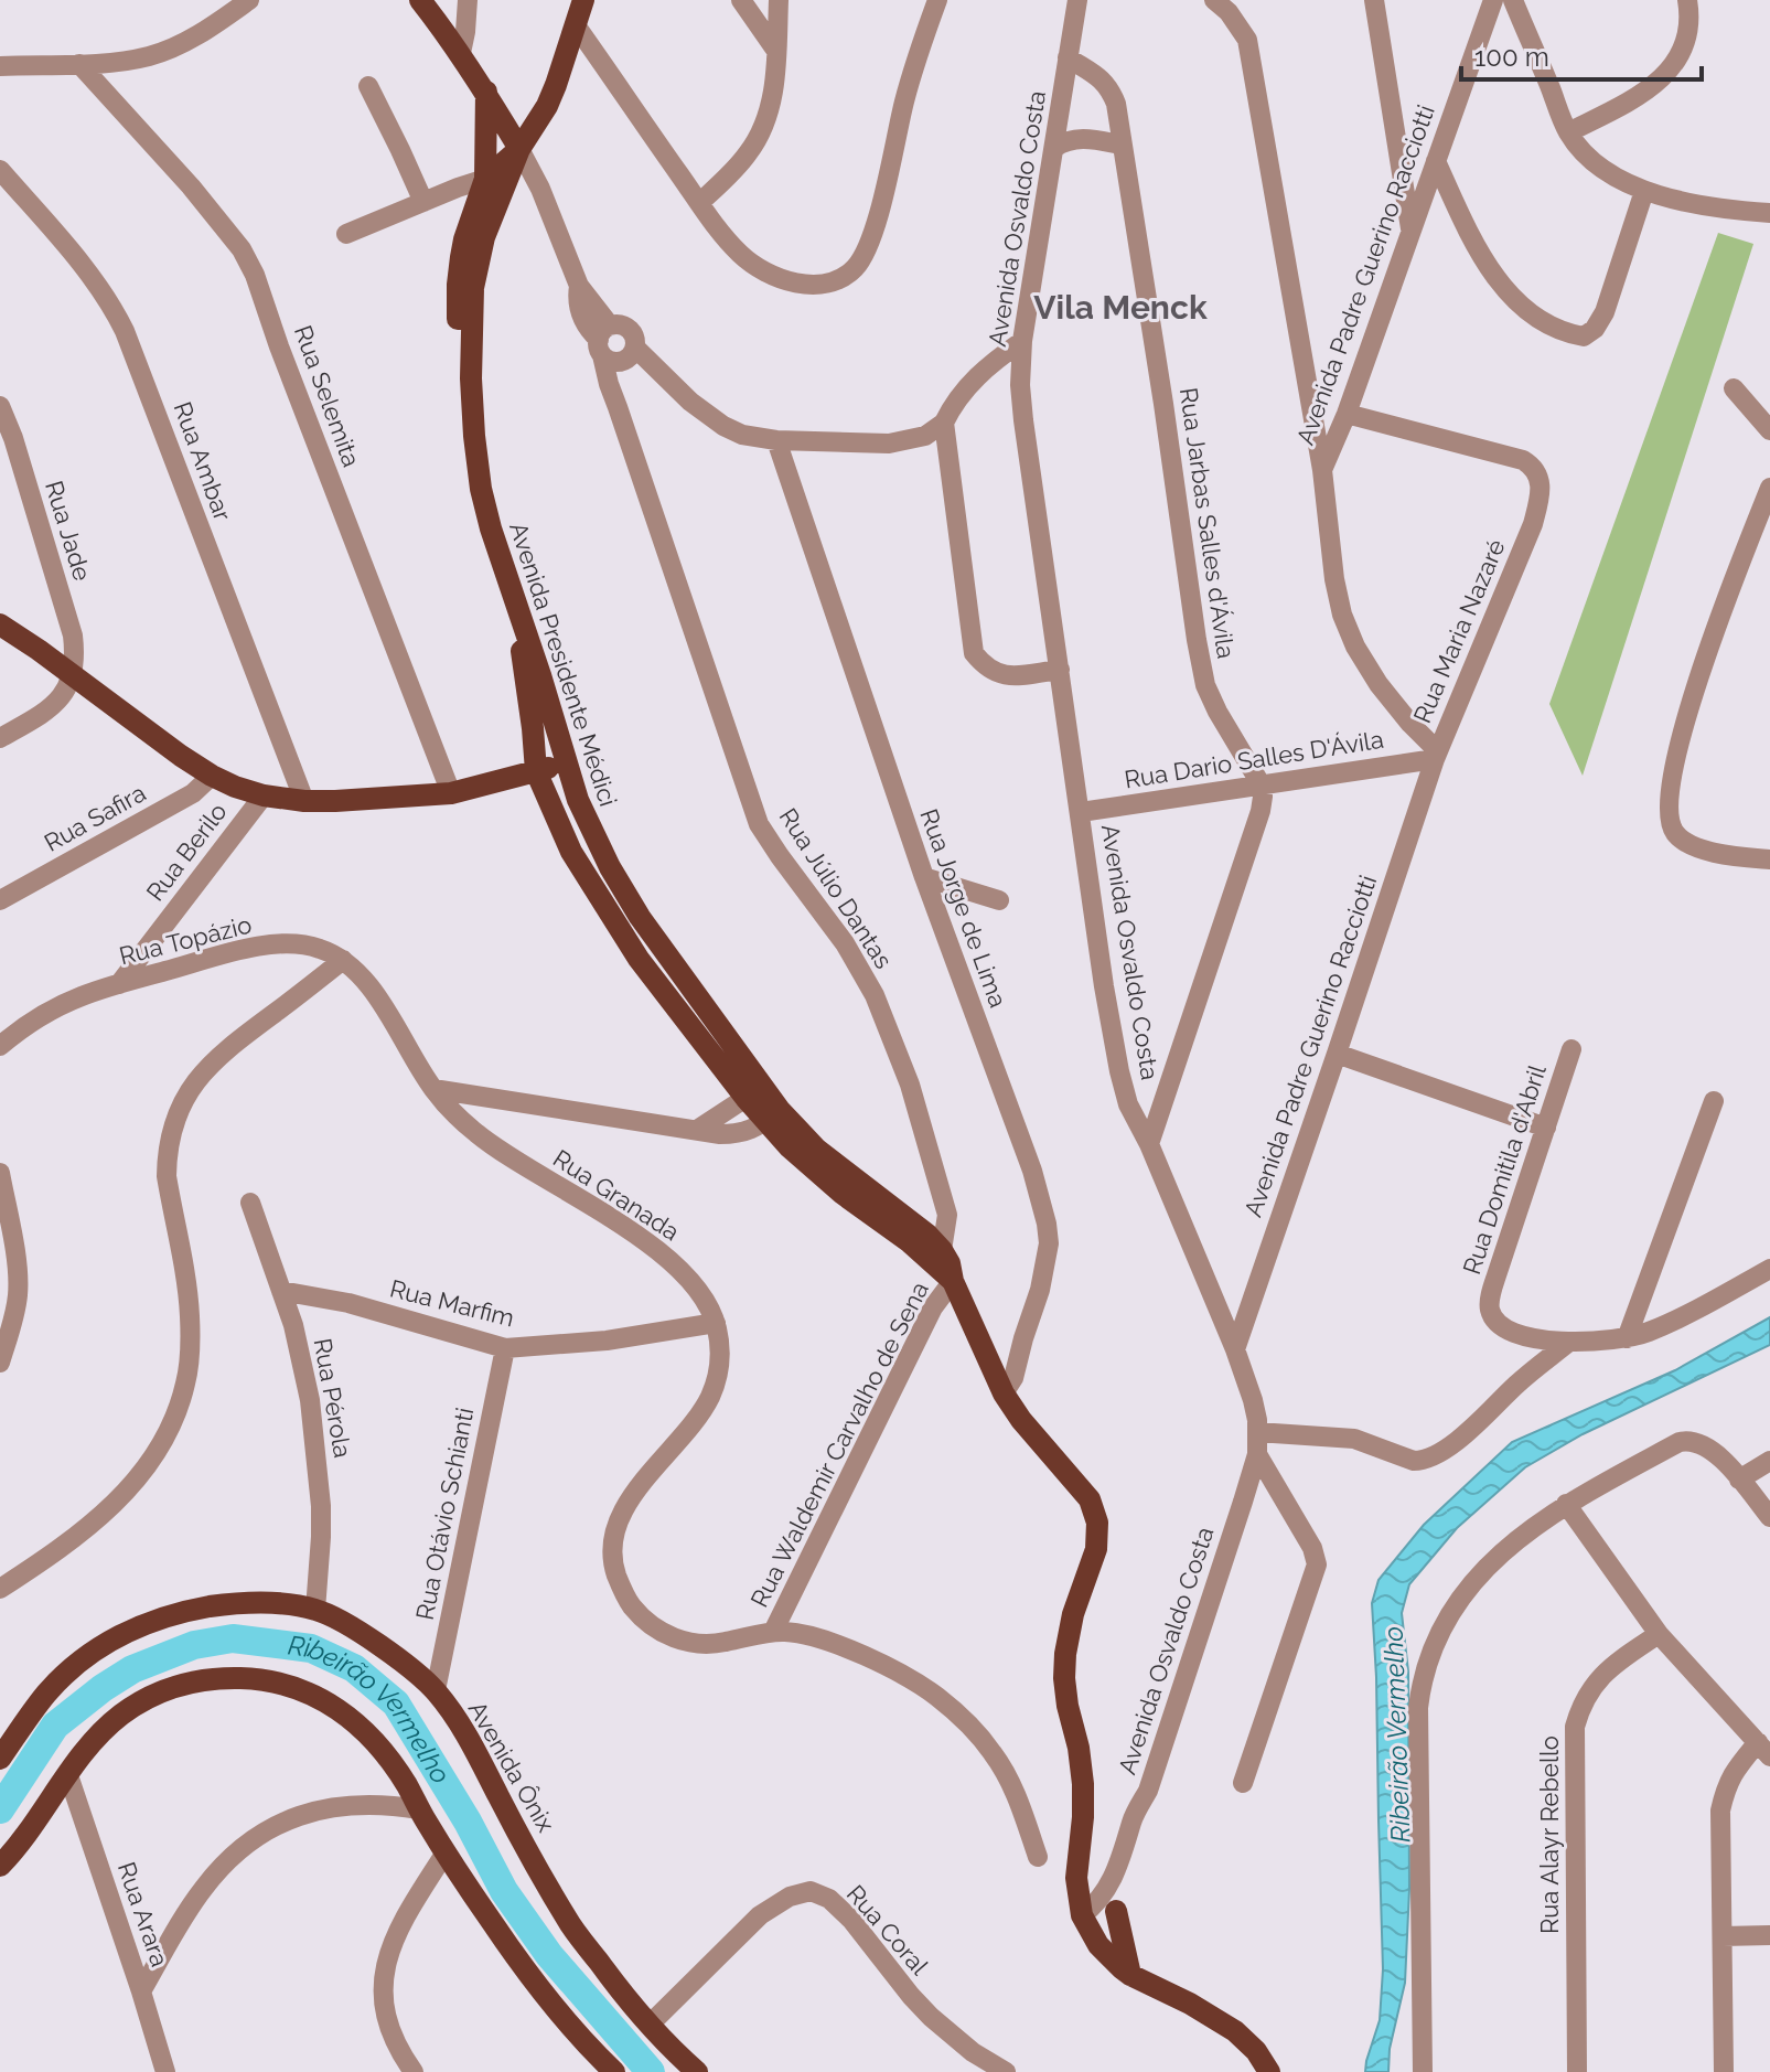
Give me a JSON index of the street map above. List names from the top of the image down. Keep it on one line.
{"streets":{"main road":["Avenida Presidente Médici","Avenida Ônix"],"street":["Avenida Osvaldo Costa","Avenida Padre Guerino Racciotti","Rua Selemita","Rua Ambar","Rua Jarbas Salles d'Ávila","Rua Jade","Rua Maria Nazaré","Rua Dario Salles D'Ávila","Rua Safira","Rua Berilo","Rua Júlio Dantas","Rua Jorge de Lima","Rua Topázio","Rua Domitila d'Abril","Rua Granada","Rua Marfim","Rua Pérola","Rua Waldemir Carvalho de Sena","Rua Otávio Schianti","Rua Alayr Rebello","Rua Arara","Rua Coral"]},"crossings":[["Avenida Osvaldo Costa","Avenida Padre Guerino Racciotti"],["Avenida Osvaldo Costa","Rua Jarbas Salles d'Ávila"],["Avenida Osvaldo Costa","Avenida Presidente Médici"],["Avenida Osvaldo Costa","Rua Dario Salles D'Ávila"],["Avenida Padre Guerino Racciotti","Rua Maria Nazaré"],["Avenida Padre Guerino Racciotti","Rua Dario Salles D'Ávila"],["Rua Jarbas Salles d'Ávila","Rua Dario Salles D'Ávila"],["Rua Maria Nazaré","Rua Dario Salles D'Ávila"],["Avenida Presidente Médici","Rua Júlio Dantas"],["Avenida Presidente Médici","Rua Jorge de Lima"],["Avenida Presidente Médici","Rua Waldemir Carvalho de Sena"],["Rua Berilo","Rua Topázio"],["Rua Topázio","Rua Granada"],["Rua Granada","Rua Marfim"],["Rua Granada","Rua Waldemir Carvalho de Sena"],["Rua Marfim","Rua Pérola"],["Rua Marfim","Rua Otávio Schianti"],["Rua Pérola","Avenida Ônix"],["Rua Otávio Schianti","Avenida Ônix"],["Avenida Ônix","Rua Coral"]],"districts":["Vila Menck"],"water":["Ribeirão Vermelho"],"scale_bar":"100 m"}
